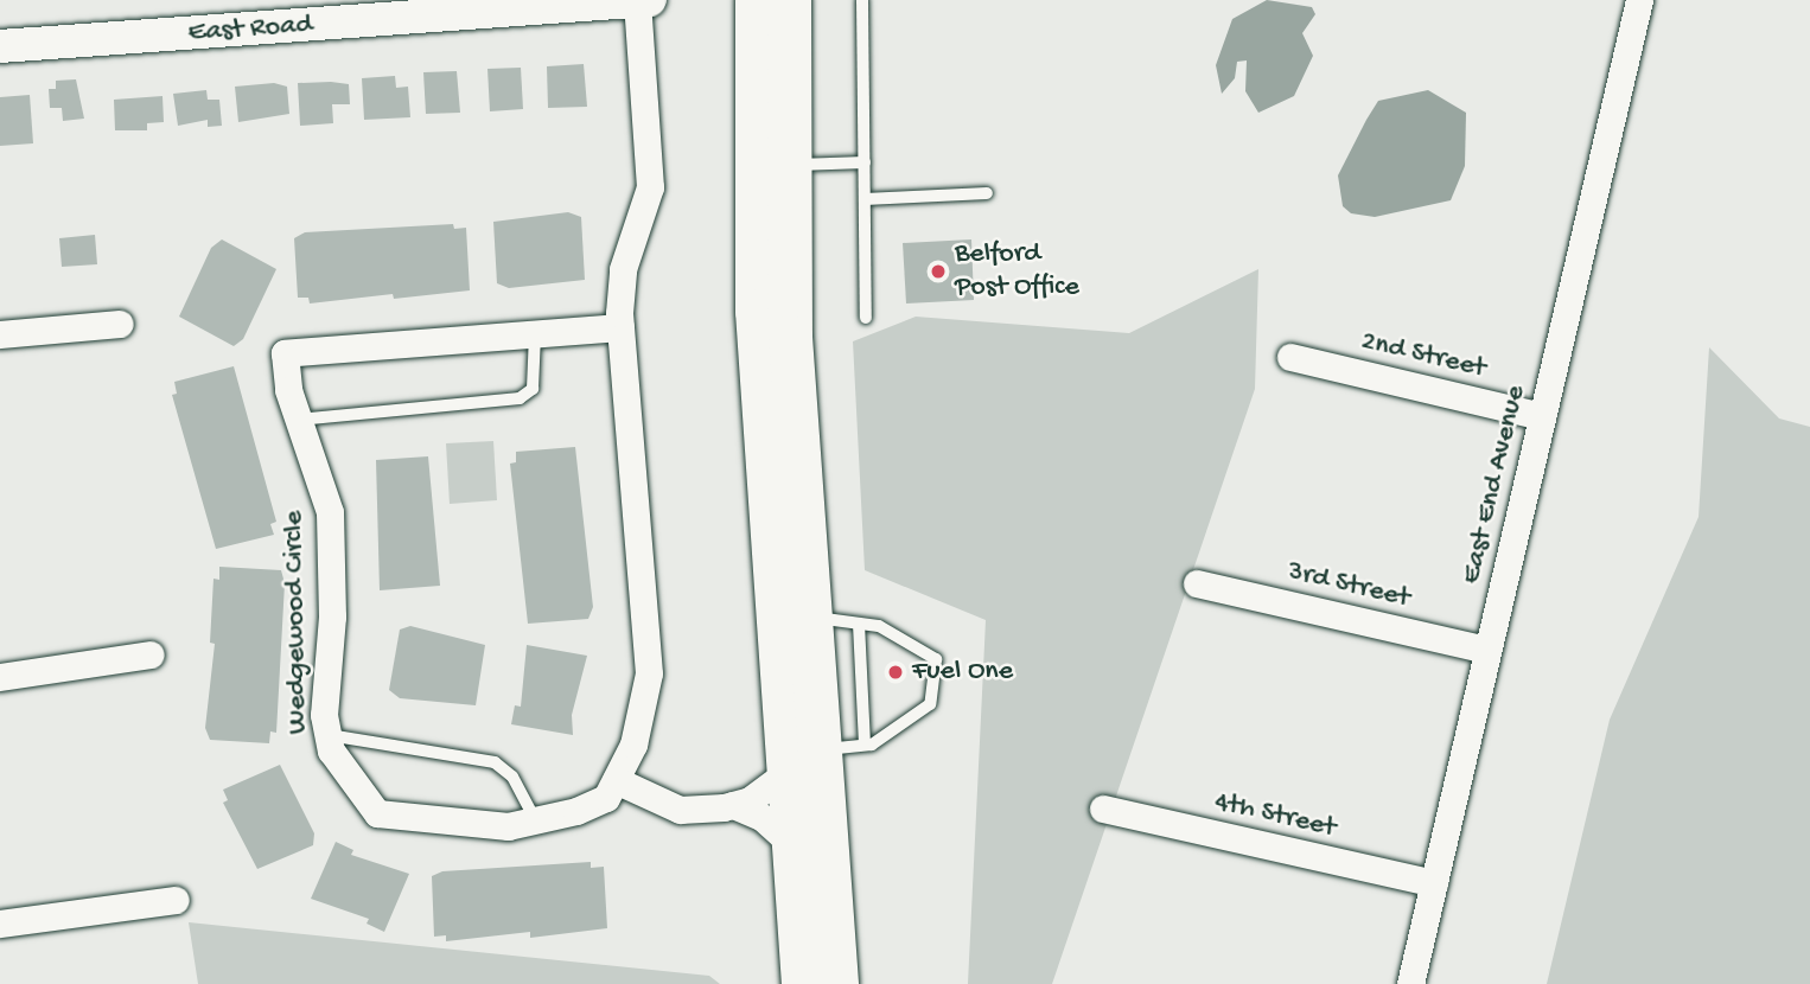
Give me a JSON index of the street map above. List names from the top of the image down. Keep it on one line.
{"streets":{"street":["East Road","2nd Street","East End Avenue","3rd Street","Wedgewood Circle","4th Street"]},"crossings":[["East Road","Wedgewood Circle"],["2nd Street","East End Avenue"],["East End Avenue","3rd Street"],["East End Avenue","4th Street"]],"places":["Belford Post Office","Fuel One"]}
